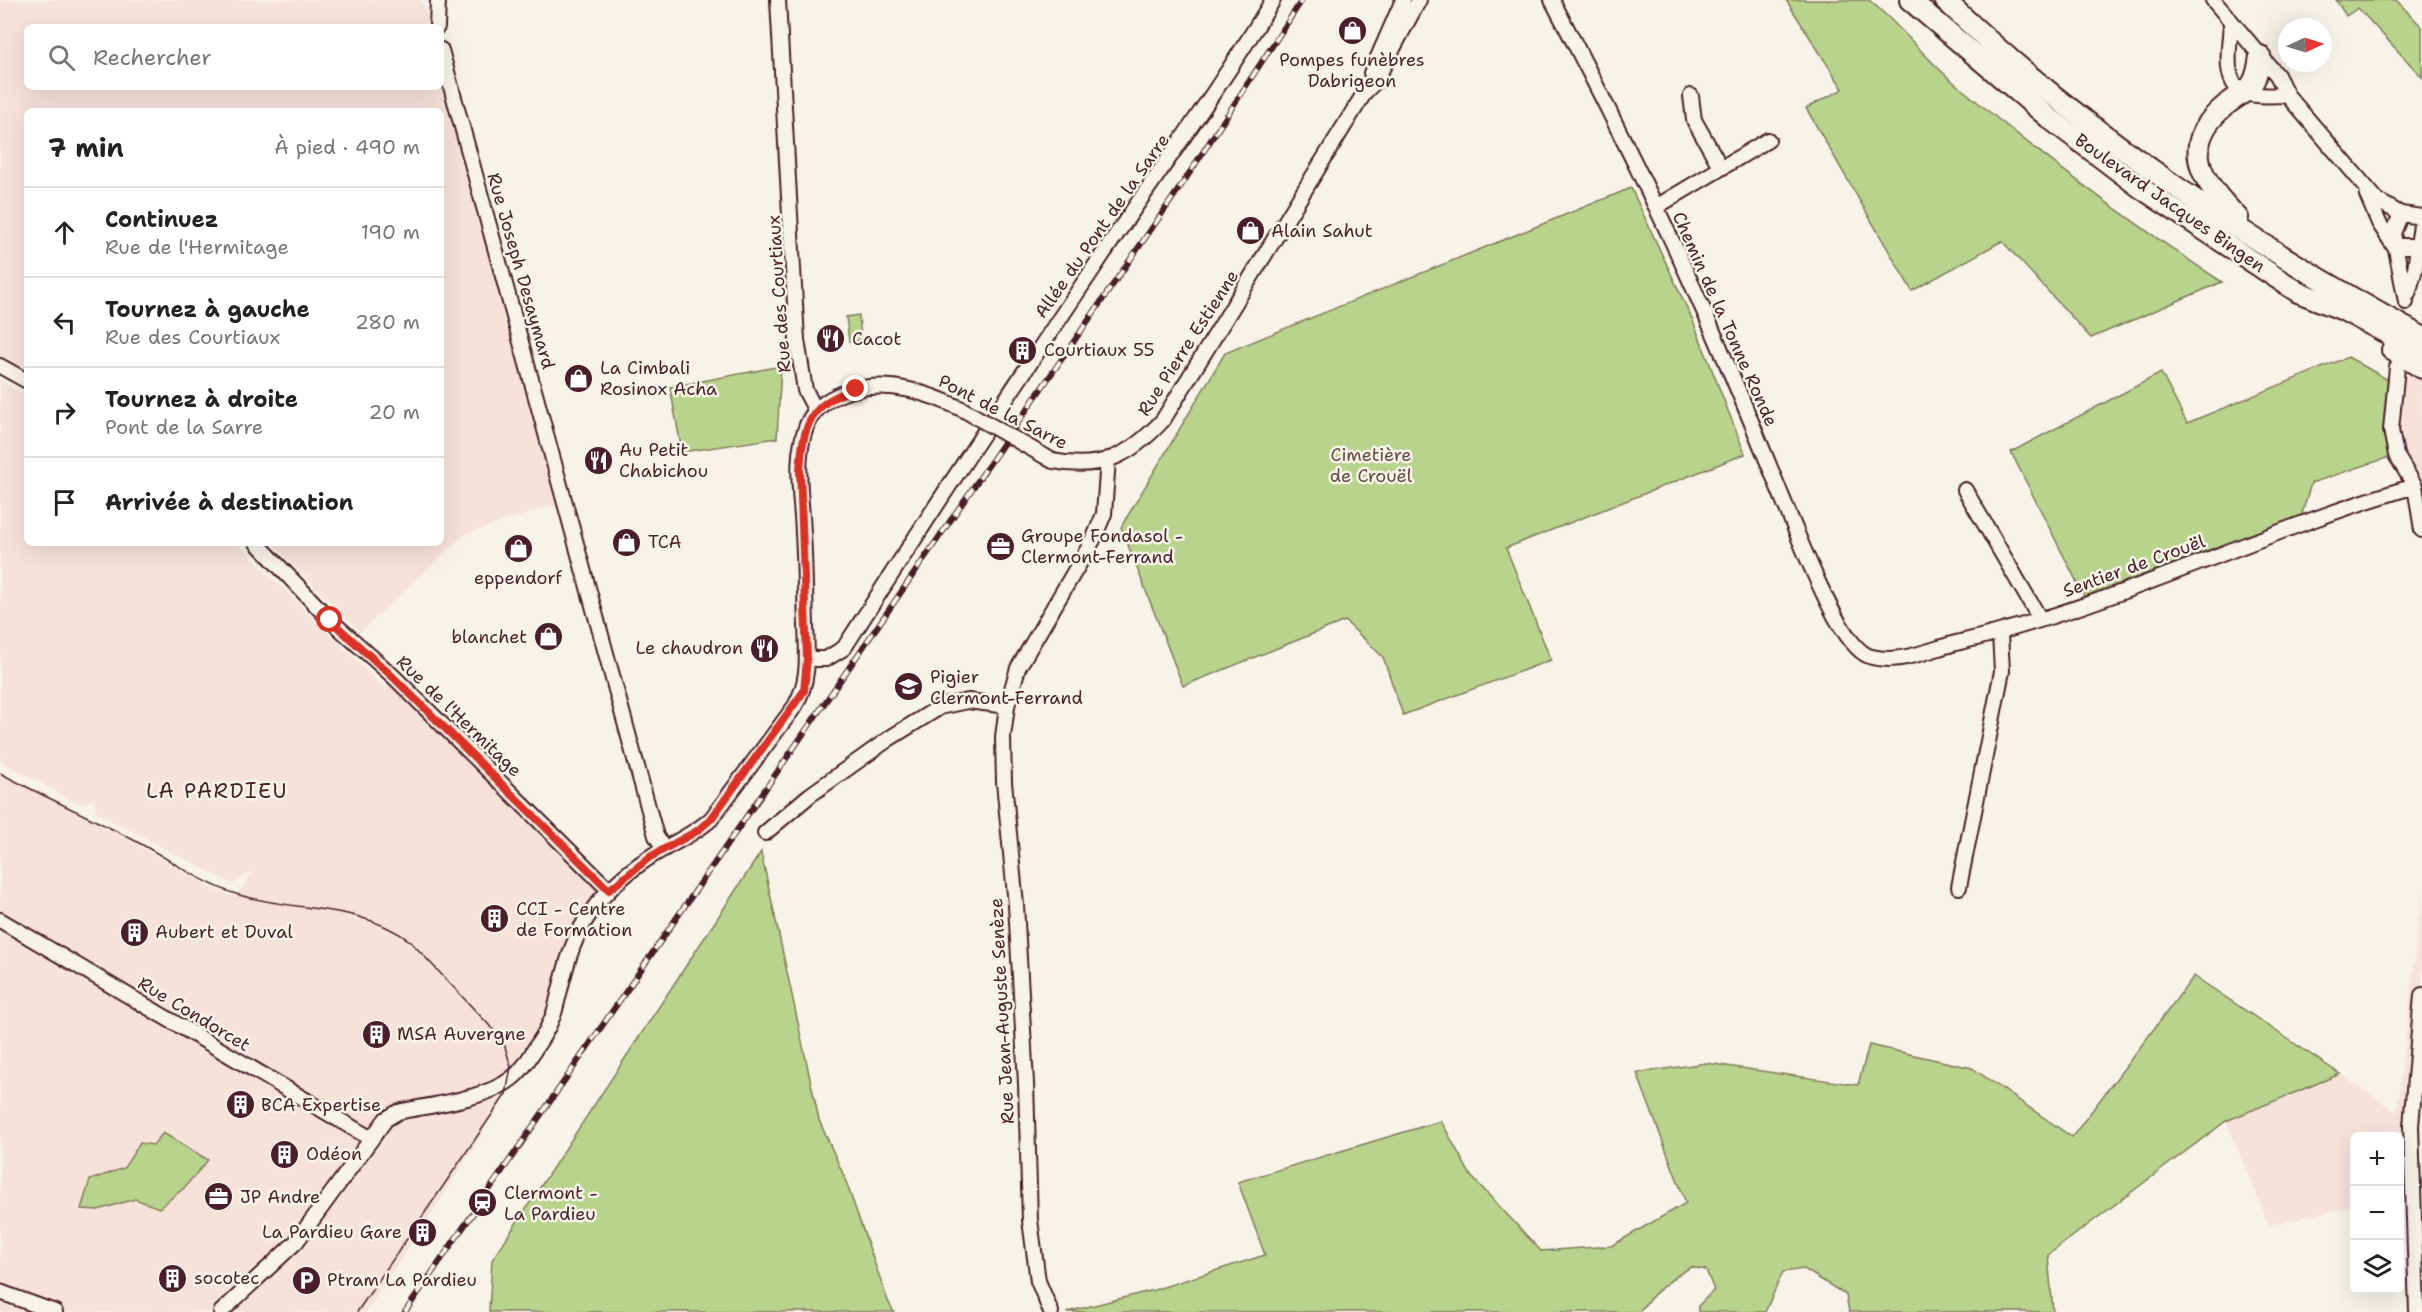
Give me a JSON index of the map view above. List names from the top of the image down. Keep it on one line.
{"streets":{"highway":["Boulevard Jacques Bingen"],"street":["Allée du Pont de la Sarre","Rue Joseph Desaymard","Rue des Courtiaux","Chemin de la Tonne Ronde","Rue Pierre Estienne","Pont de la Sarre","Sentier de Crouël","Rue de l'Hermitage","Rue Jean-Auguste Senèze","Rue Condorcet"]},"crossings":[["Rue des Courtiaux","Pont de la Sarre"],["Chemin de la Tonne Ronde","Sentier de Crouël"],["Rue Pierre Estienne","Pont de la Sarre"]],"districts":["LA PARDIEU"],"parks":["Cimetière de Crouël"],"places":{"shop":["Pompes funèbres Dabrigeon","Alain Sahut","La Cimbali Rosinox Acha","TCA","eppendorf","blanchet"],"restaurant":["Cacot","Au Petit Chabichou","Le chaudron"],"building":["Courtiaux 55","CCI - Centre de Formation","Aubert et Duval","MSA Auvergne","BCA Expertise","Odéon","La Pardieu Gare","socotec"],"office":["Groupe Fondasol - Clermont-Ferrand","JP Andre"],"school or university":["Pigier Clermont-Ferrand"],"station":["Clermont - La Pardieu"],"parking":["Ptram La Pardieu"]},"north":"right","page":{"search":"Rechercher","heading":["7 min","À pied · 490 m"],"list":[["Continuez","Rue de l'Hermitage","190 m"],["Tournez à gauche","Rue des Courtiaux","280 m"],["Tournez à droite","Pont de la Sarre","20 m"],"Arrivée à destination"],"map_buttons":["+","−"]}}
